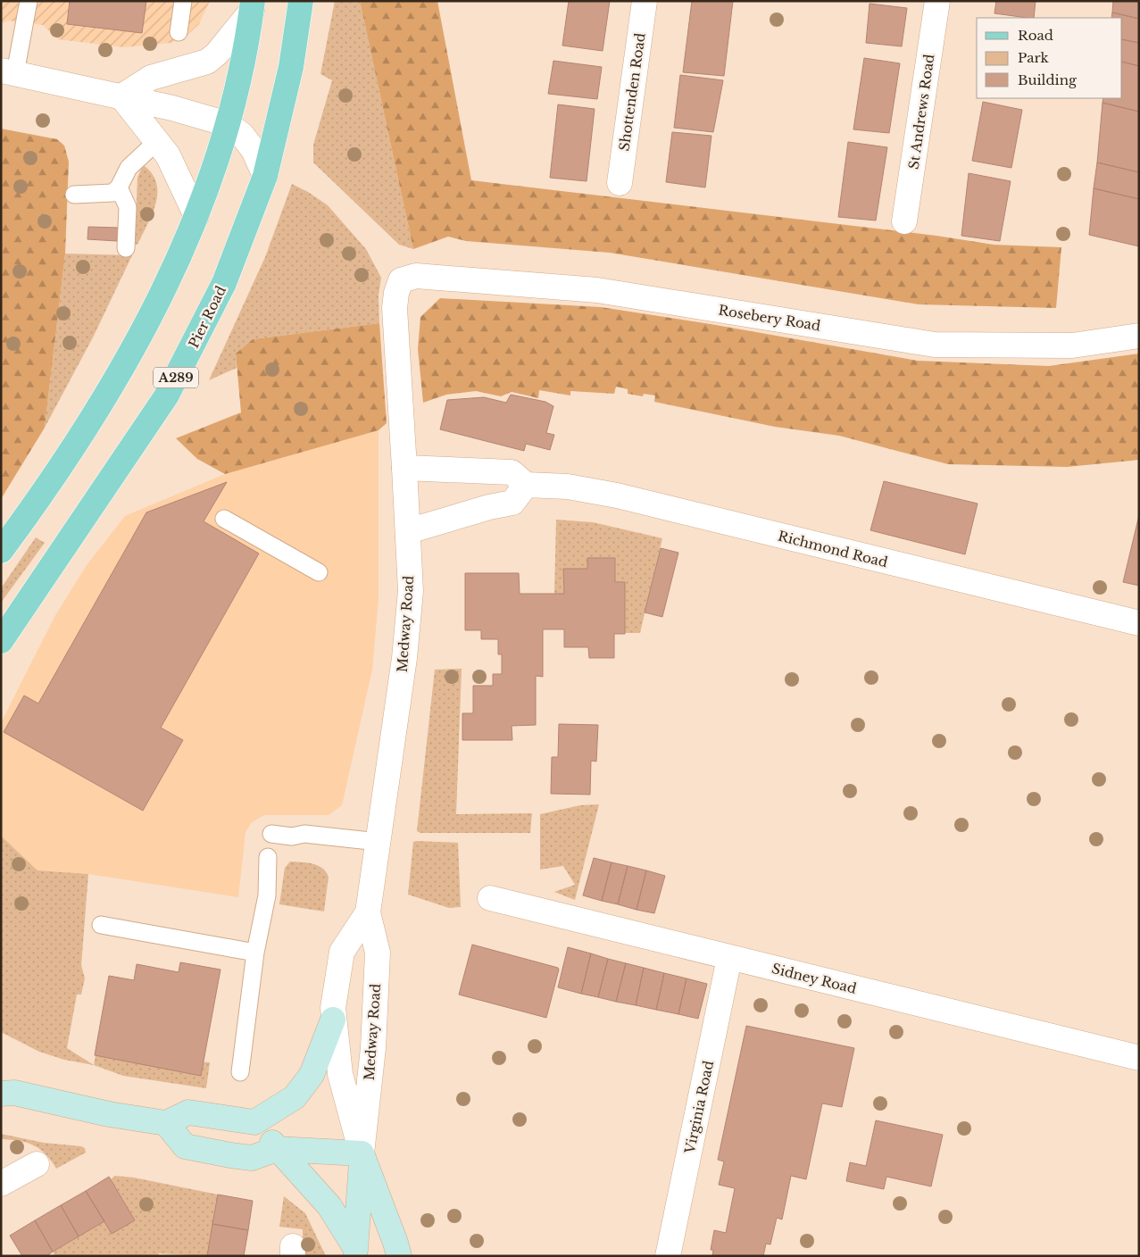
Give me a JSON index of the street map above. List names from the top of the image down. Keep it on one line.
{"streets":{"main road":["Pier Road","A289","Medway Road"],"street":["Shottenden Road","St Andrews Road","Rosebery Road","Richmond Road","Sidney Road","Virginia Road"]},"crossings":[["Rosebery Road","Medway Road"],["Sidney Road","Virginia Road"]],"legend":["Road","Park","Building"]}
